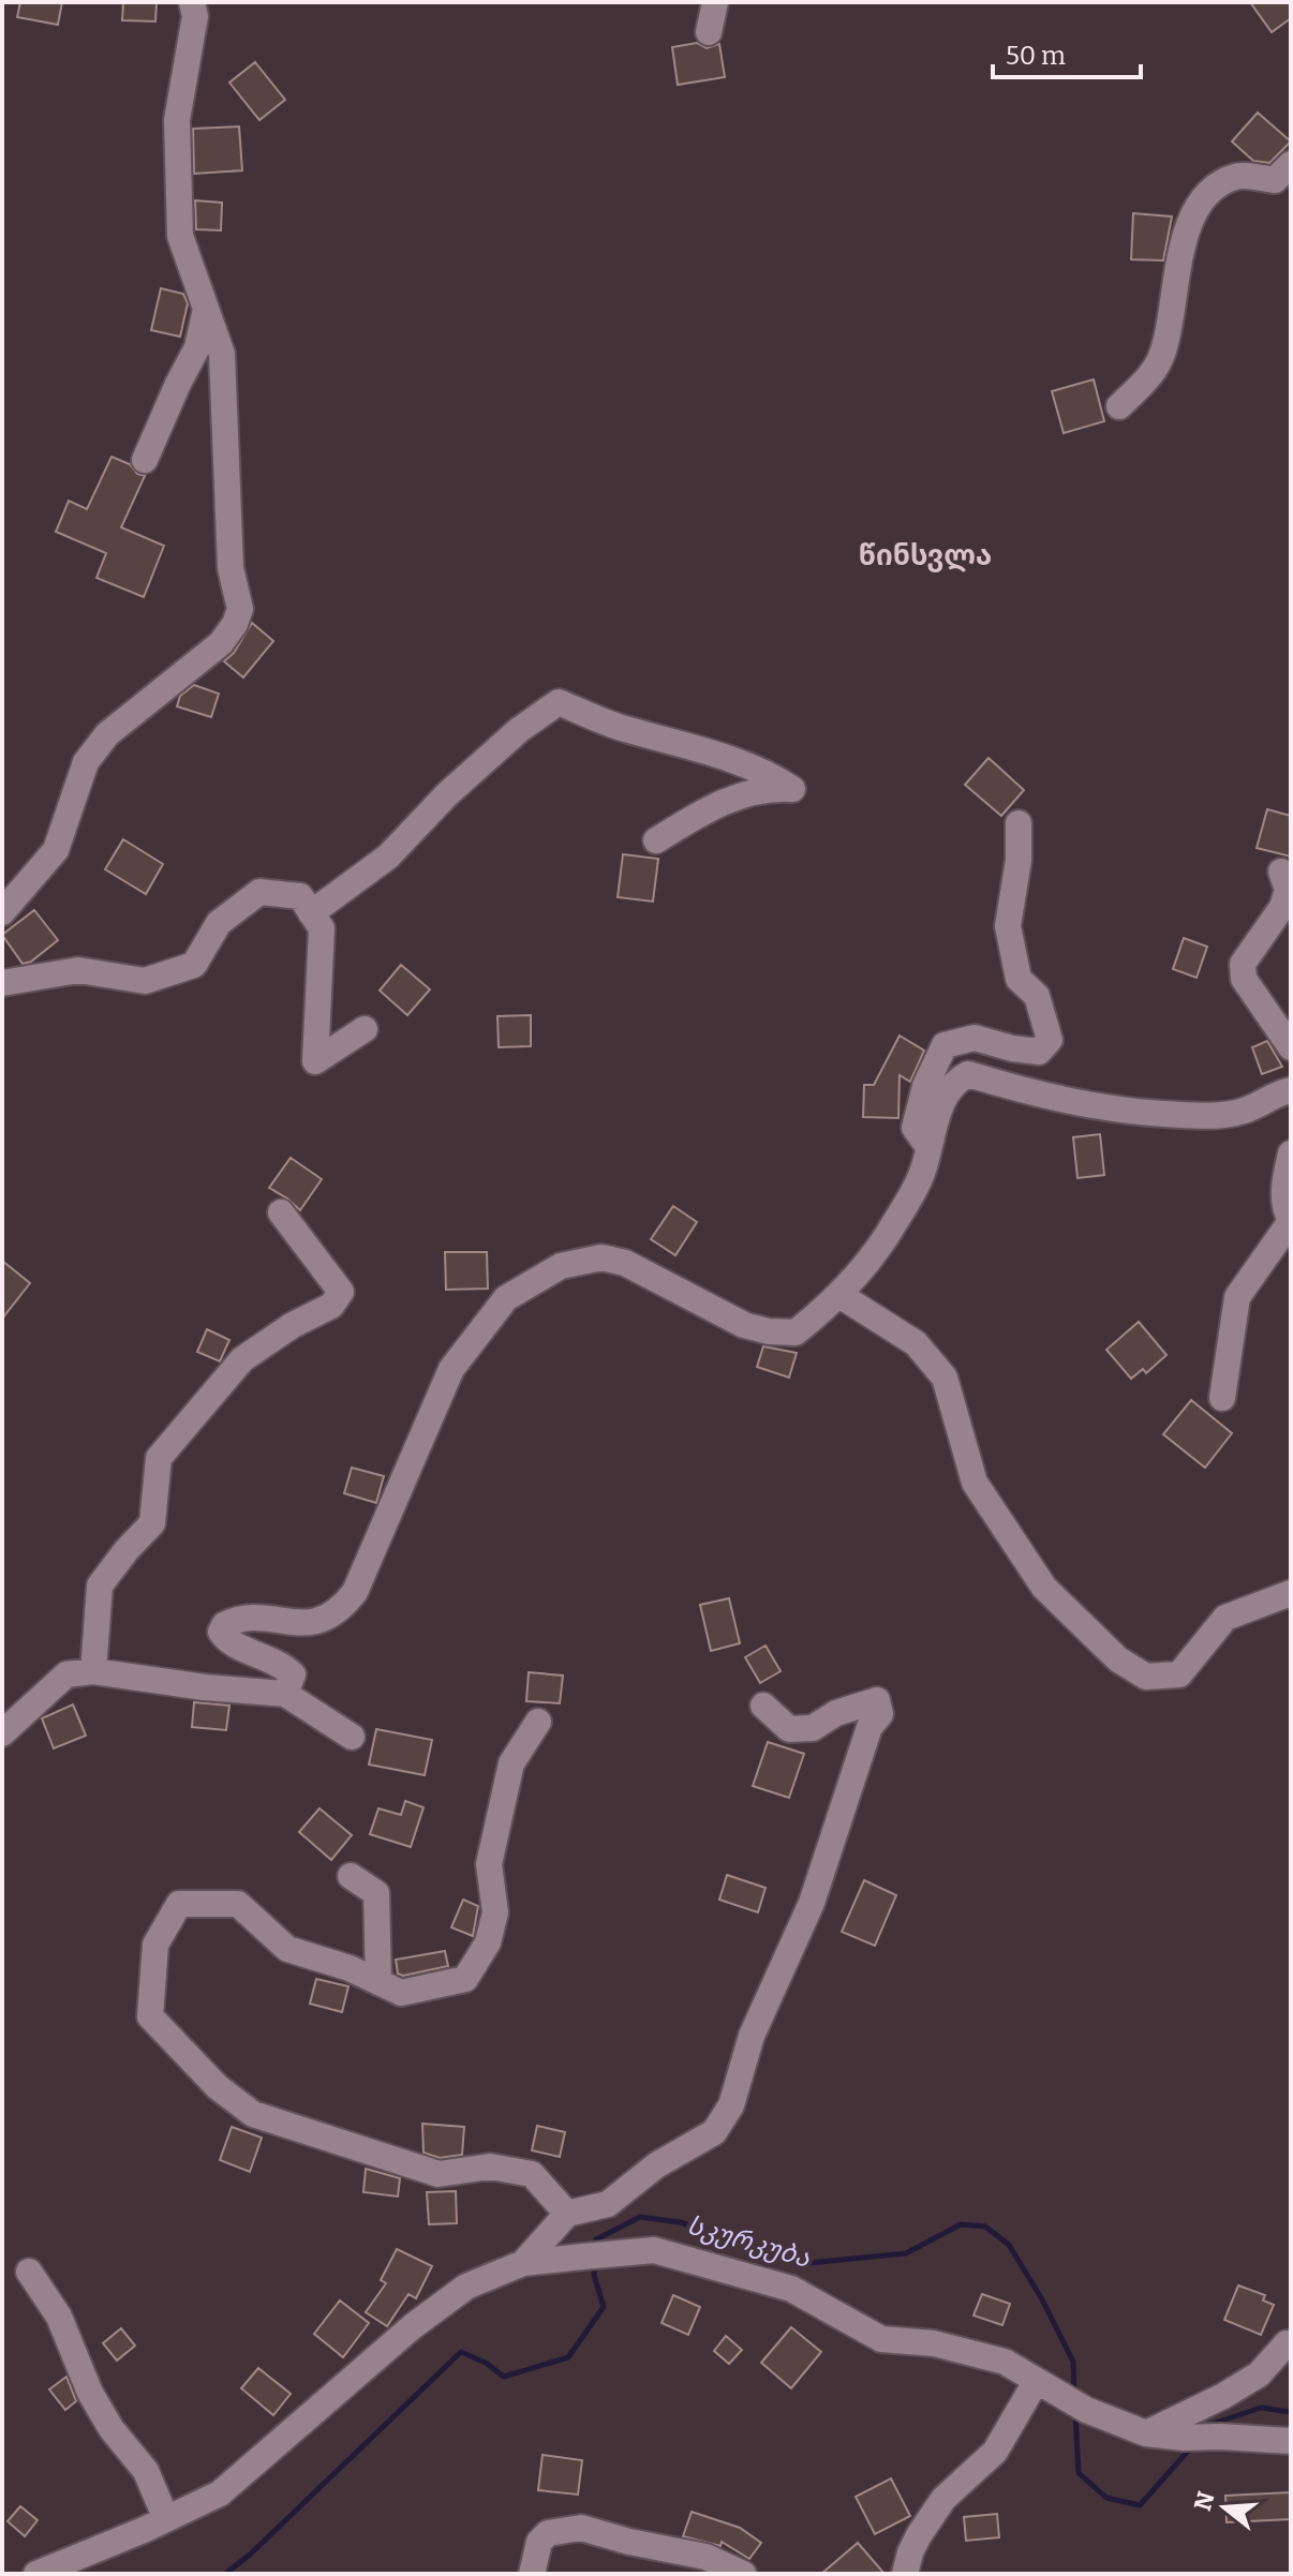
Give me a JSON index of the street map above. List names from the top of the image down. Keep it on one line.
{"districts":["წინსვლა"],"water":["სკურკუბა"],"scale_bar":"50 m","north":"left"}
